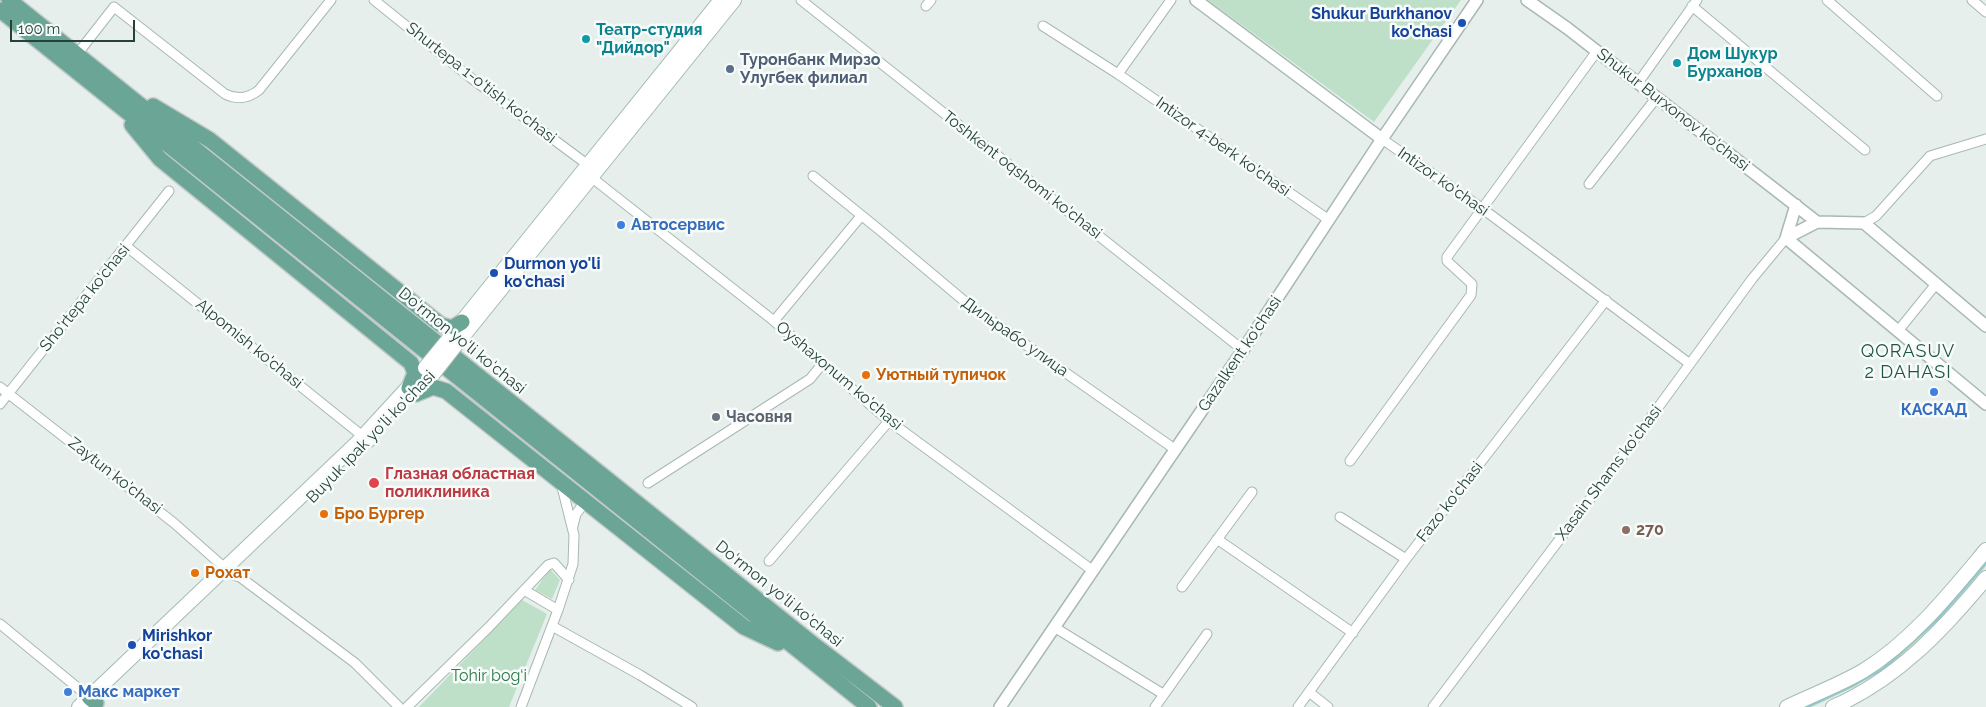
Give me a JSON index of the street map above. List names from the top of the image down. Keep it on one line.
{"streets":{"main road":["Do‘rmon yo‘li ko‘chasi","Buyuk Ipak yo'li ko'chasi"],"street":["Shurtepa 1-o'tish ko'chasi","Shukur Burxonov ko'chasi","Intizor 4-berk ko'chasi","Toshkent oqshomi ko'chasi","Intizor ko'chasi","Sho'rtepa ko'chasi","Дильрабо улица","Alpomish ko'chasi","Gazalkent ko'chasi","Oyshaxonum ko'chasi","Xasain Shams ko'chasi","Zaytun ko'chasi","Fazo ko'chasi"]},"crossings":[["Shurtepa 1-o'tish ko'chasi","Oyshaxonum ko'chasi"],["Shurtepa 1-o'tish ko'chasi","Buyuk Ipak yo'li ko'chasi"],["Intizor 4-berk ko'chasi","Gazalkent ko'chasi"],["Toshkent oqshomi ko'chasi","Gazalkent ko'chasi"],["Intizor ko'chasi","Gazalkent ko'chasi"],["Intizor ko'chasi","Xasain Shams ko'chasi"],["Intizor ko'chasi","Fazo ko'chasi"],["Sho'rtepa ko'chasi","Alpomish ko'chasi"],["Sho'rtepa ko'chasi","Zaytun ko'chasi"],["Дильрабо улица","Gazalkent ko'chasi"],["Alpomish ko'chasi","Buyuk Ipak yo'li ko'chasi"],["Gazalkent ko'chasi","Oyshaxonum ko'chasi"],["Oyshaxonum ko'chasi","Buyuk Ipak yo'li ko'chasi"],["Buyuk Ipak yo'li ko'chasi","Zaytun ko'chasi"]],"districts":["QORASUV 2 DAHASI"],"parks":["Tohir bog‘i"],"places":["Shukur Burkhanov ko'chasi","Театр-студия \"Дийдор\"","Дом Шукур Бурханов","Туронбанк Мирзо Улугбек филиал","Автосервис","Durmon yo'li ko'chasi","Уютный тупичок","КАСКАД","Часовня","Глазная областная поликлиника","Бро Бургер","270","Рохат","Mirishkor ko'chasi","Макс маркет"],"scale_bar":"100 m"}
